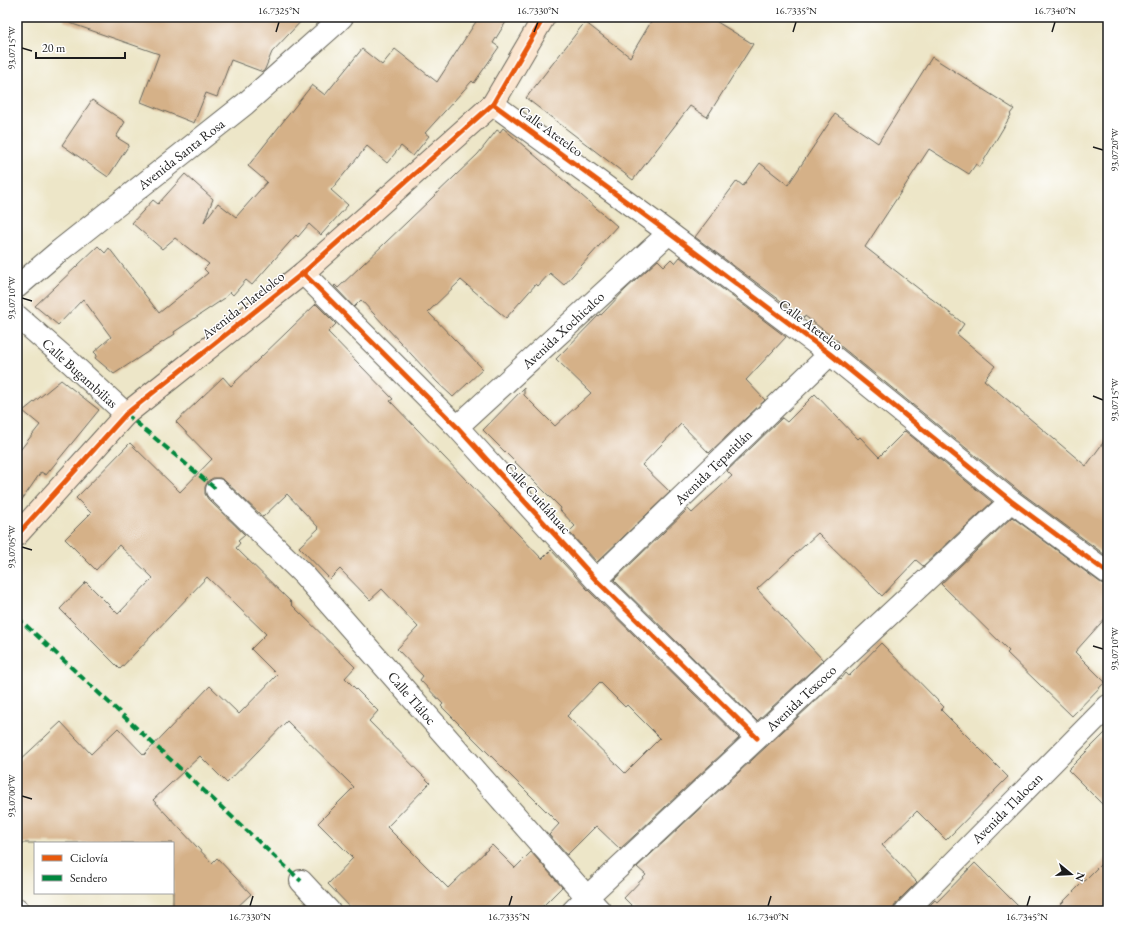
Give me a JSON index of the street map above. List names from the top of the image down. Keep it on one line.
{"streets":{"street":["Calle Atetelco","Avenida Santa Rosa","Avenida Tlatelolco","Avenida Xochicalco","Calle Bugambilias","Avenida Tepatitlán","Calle Cuitláhuac","Calle Tláloc","Avenida Texcoco","Avenida Tlalocan"]},"crossings":[["Calle Atetelco","Avenida Tlatelolco"],["Calle Atetelco","Avenida Xochicalco"],["Calle Atetelco","Avenida Tepatitlán"],["Calle Atetelco","Avenida Texcoco"],["Avenida Tlatelolco","Calle Bugambilias"],["Avenida Tlatelolco","Calle Cuitláhuac"],["Avenida Xochicalco","Calle Cuitláhuac"],["Avenida Tepatitlán","Calle Cuitláhuac"],["Calle Cuitláhuac","Avenida Texcoco"],["Calle Tláloc","Avenida Texcoco"]],"legend":["Ciclovía","Sendero"],"scale_bar":"20 m","north":"right","coordinates":["16.7325°N","16.7330°N","16.7335°N","16.7340°N","93.0715°W","93.0720°W","93.0710°W","93.0705°W","93.0700°W","16.7345°N"]}
